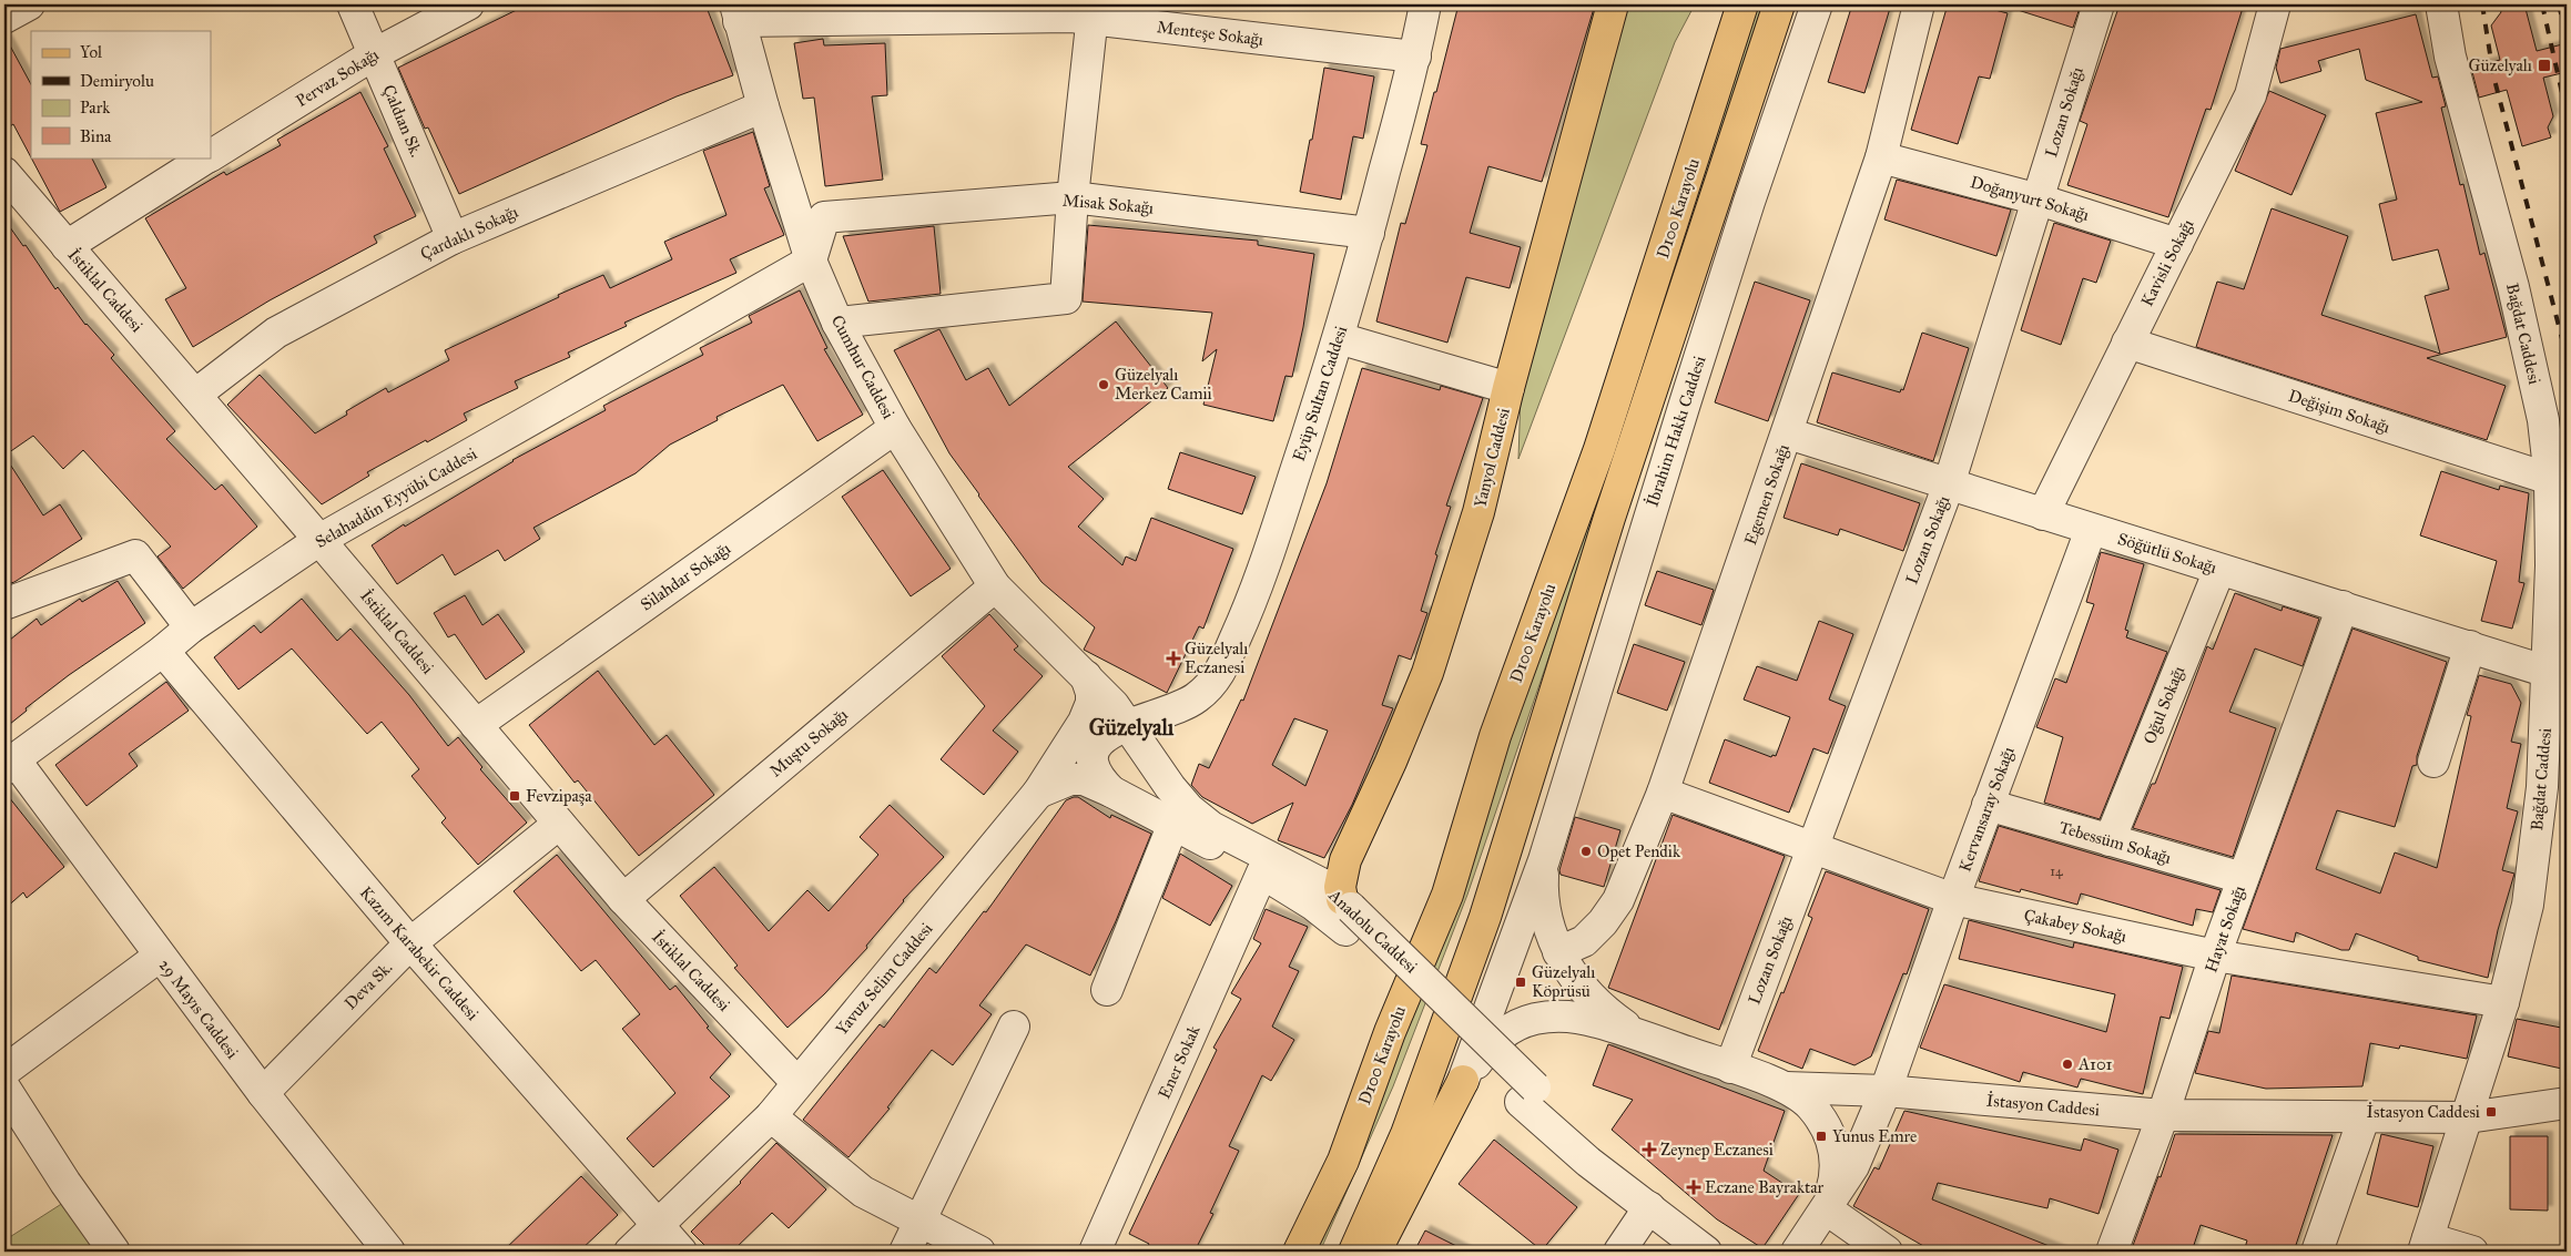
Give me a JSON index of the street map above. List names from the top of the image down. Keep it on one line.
{"streets":{"main road":["D100 Karayolu","Yanyol Caddesi"],"street":["Menteşe Sokağı","Pervaz Sokağı","Lozan Sokağı","Çaldıan Sk.","Doğanyurt Sokağı","Misak Sokağı","Çardaklı Sokağı","Kavisli Sokağı","İstiklal Caddesi","Bağdat Caddesi","Cumhur Caddesi","Eyüp Sultan Caddesi","Değişim Sokağı","İbrahim Hakkı Caddesi","Egemen Sokağı","Selahaddin Eyyübi Caddesi","Söğütlü Sokağı","Silahdar Sokağı","Oğul Sokağı","Muştu Sokağı","Kervansaray Sokağı","Tebessüm Sokağı","Çakabey Sokağı","Hayat Sokağı","Anadolu Caddesi","Kazım Karabekir Caddesi","Yavuz Selim Caddesi","Deva Sk.","29 Mayıs Caddesi","Ener Sokak","İstasyon Caddesi"]},"crossings":[["Menteşe Sokağı","Cumhur Caddesi"],["Menteşe Sokağı","Eyüp Sultan Caddesi"],["Pervaz Sokağı","Çaldıan Sk."],["Pervaz Sokağı","İstiklal Caddesi"],["Lozan Sokağı","Doğanyurt Sokağı"],["Lozan Sokağı","Söğütlü Sokağı"],["Lozan Sokağı","Çakabey Sokağı"],["Lozan Sokağı","İstasyon Caddesi"],["Çaldıan Sk.","Çardaklı Sokağı"],["Doğanyurt Sokağı","Kavisli Sokağı"],["Doğanyurt Sokağı","Egemen Sokağı"],["Misak Sokağı","Cumhur Caddesi"],["Misak Sokağı","Eyüp Sultan Caddesi"],["Misak Sokağı","Selahaddin Eyyübi Caddesi"],["Çardaklı Sokağı","İstiklal Caddesi"],["Çardaklı Sokağı","Cumhur Caddesi"],["Kavisli Sokağı","Değişim Sokağı"],["Kavisli Sokağı","Söğütlü Sokağı"],["İstiklal Caddesi","Selahaddin Eyyübi Caddesi"],["İstiklal Caddesi","Silahdar Sokağı"],["İstiklal Caddesi","Muştu Sokağı"],["İstiklal Caddesi","Yavuz Selim Caddesi"],["İstiklal Caddesi","Deva Sk."],["Bağdat Caddesi","Değişim Sokağı"],["Bağdat Caddesi","Söğütlü Sokağı"],["Bağdat Caddesi","Çakabey Sokağı"],["Bağdat Caddesi","İstasyon Caddesi"],["Cumhur Caddesi","Selahaddin Eyyübi Caddesi"],["Cumhur Caddesi","Silahdar Sokağı"],["Cumhur Caddesi","Muştu Sokağı"],["Cumhur Caddesi","Anadolu Caddesi"],["Cumhur Caddesi","Yavuz Selim Caddesi"],["Eyüp Sultan Caddesi","Anadolu Caddesi"],["Yanyol Caddesi","Anadolu Caddesi"],["Egemen Sokağı","Söğütlü Sokağı"],["Egemen Sokağı","Çakabey Sokağı"],["Selahaddin Eyyübi Caddesi","Kazım Karabekir Caddesi"],["Selahaddin Eyyübi Caddesi","29 Mayıs Caddesi"],["Söğütlü Sokağı","Oğul Sokağı"],["Söğütlü Sokağı","Kervansaray Sokağı"],["Söğütlü Sokağı","Hayat Sokağı"],["Oğul Sokağı","Tebessüm Sokağı"],["Kervansaray Sokağı","Tebessüm Sokağı"],["Kervansaray Sokağı","Çakabey Sokağı"],["Kervansaray Sokağı","İstasyon Caddesi"],["Tebessüm Sokağı","Hayat Sokağı"],["Çakabey Sokağı","Hayat Sokağı"],["Hayat Sokağı","İstasyon Caddesi"],["Anadolu Caddesi","Yavuz Selim Caddesi"],["Anadolu Caddesi","Ener Sokak"],["Kazım Karabekir Caddesi","Yavuz Selim Caddesi"],["Kazım Karabekir Caddesi","Deva Sk."],["Deva Sk.","29 Mayıs Caddesi"]],"districts":["Güzelyalı"],"places":{"transit":["Güzelyalı","Fevzipaşa","Güzelyalı Köprüsü","İstasyon Caddesi","Yunus Emre"],"other":["Güzelyalı Merkez Camii","Opet Pendik","A101"],"health":["Güzelyalı Eczanesi","Zeynep Eczanesi","Eczane Bayraktar"]},"house_numbers":["14"],"legend":["Yol","Demiryolu","Park","Bina"]}
